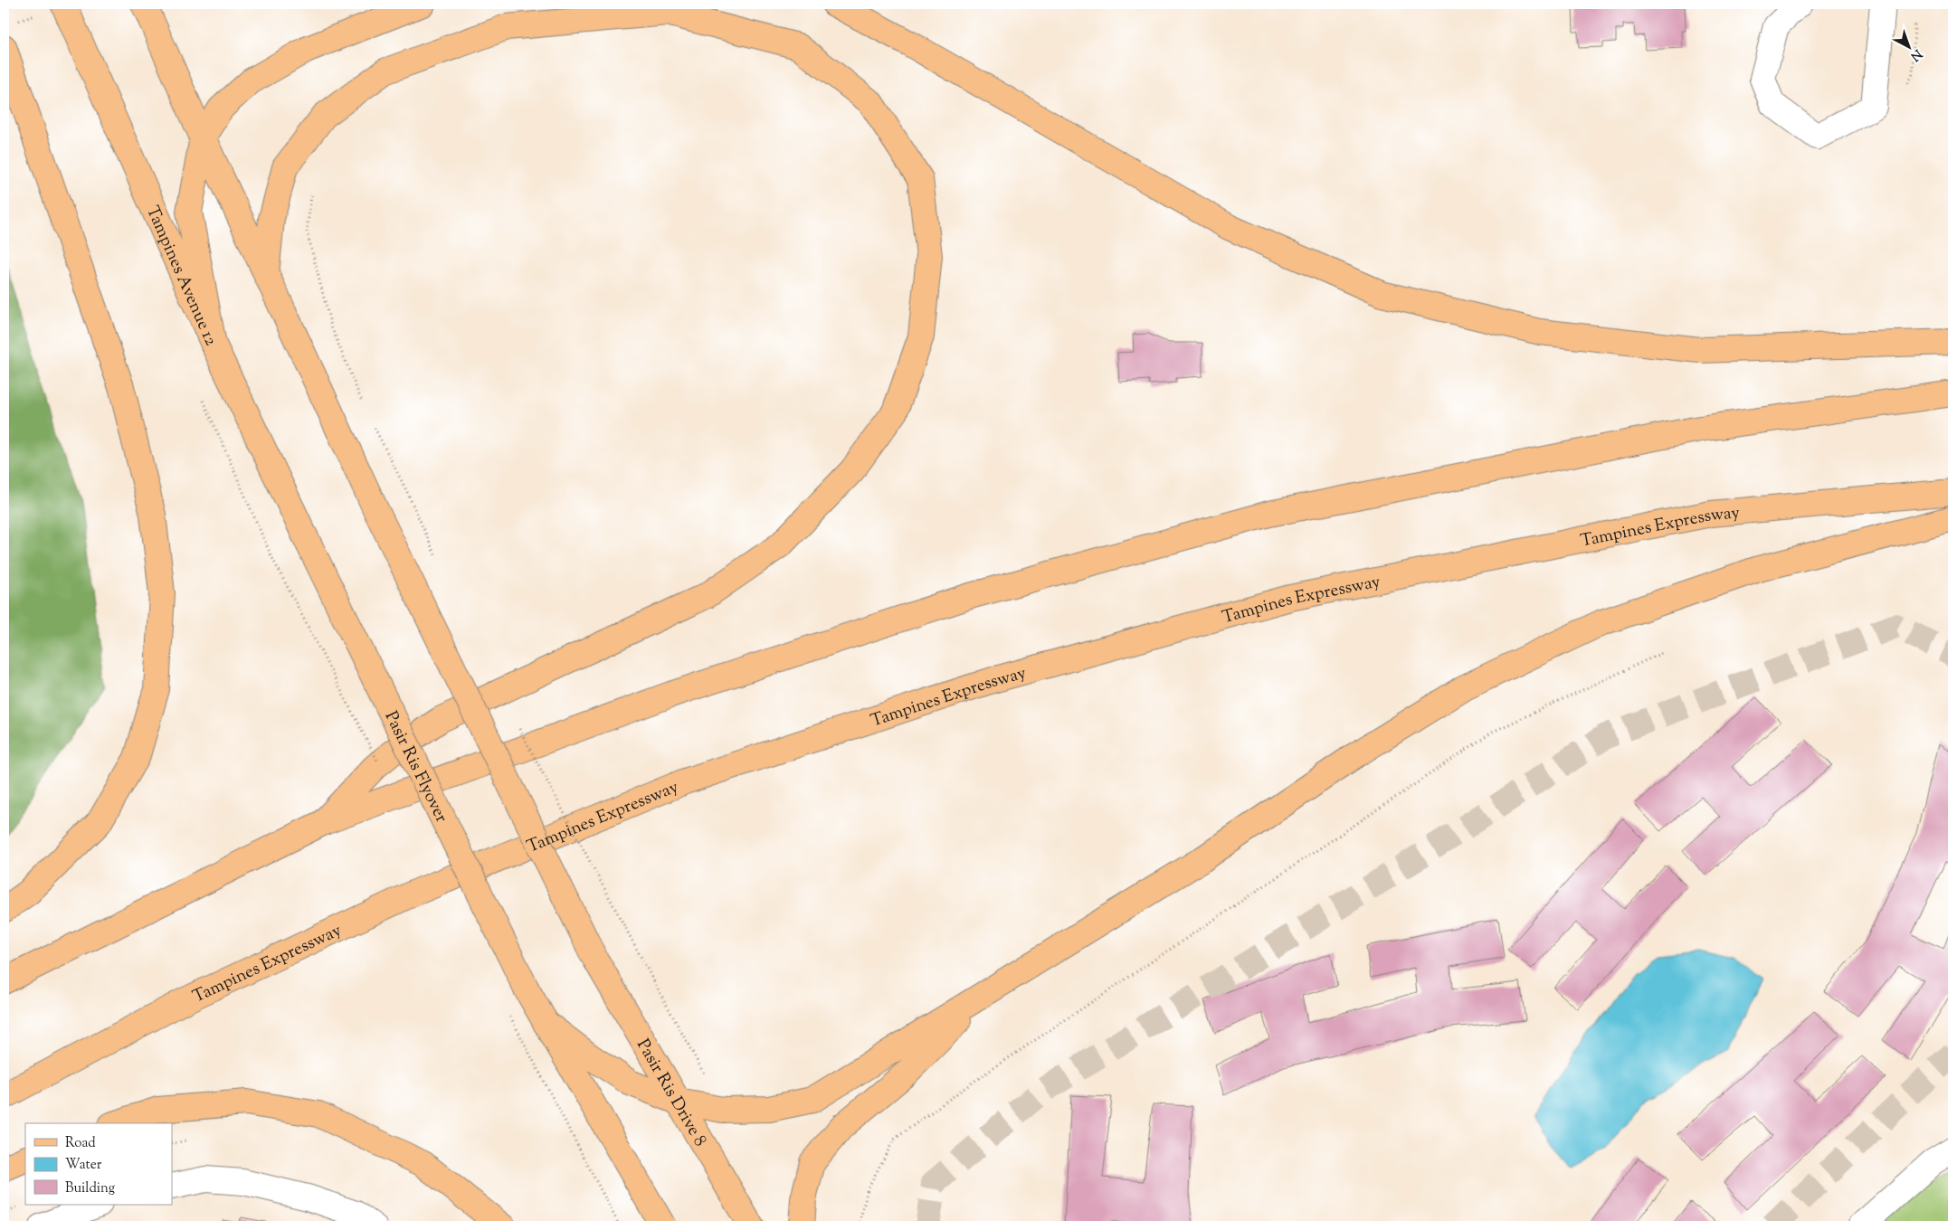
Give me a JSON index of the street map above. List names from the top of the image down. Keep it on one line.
{"streets":{"main road":["Tampines Avenue 12","Tampines Expressway","Pasir Ris Flyover","Pasir Ris Drive 8"]},"crossings":[["Tampines Avenue 12","Pasir Ris Flyover"]],"legend":["Road","Water","Building"],"north":"bottom right"}
